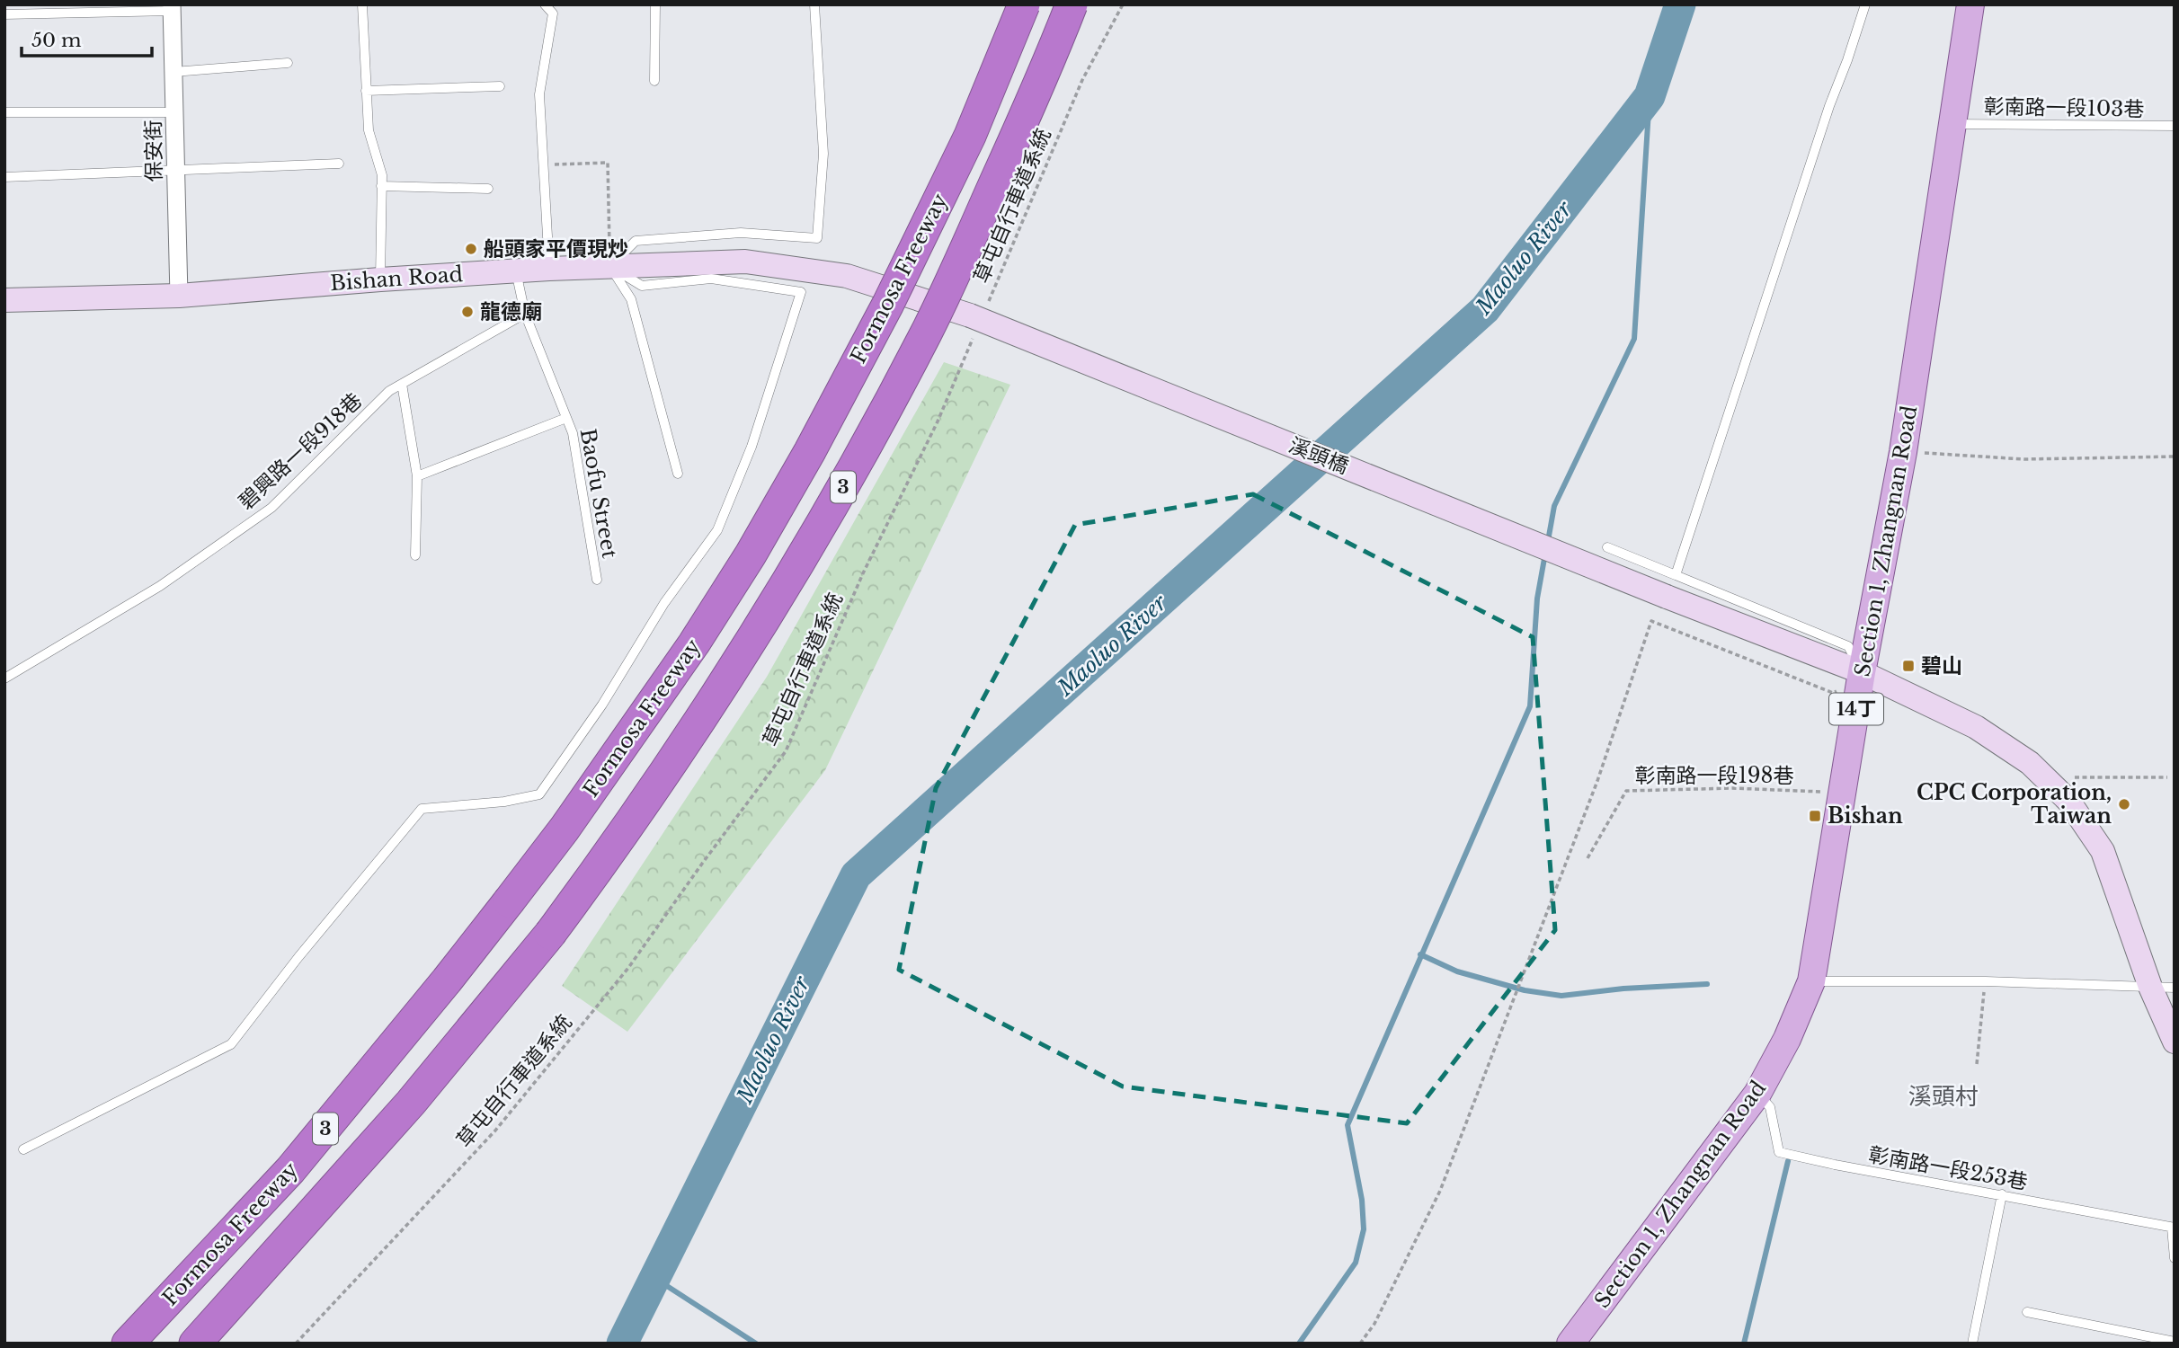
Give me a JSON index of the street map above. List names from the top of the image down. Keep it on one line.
{"streets":{"highway":["Formosa Freeway","3"],"main road":["Bishan Road","溪頭橋","Section 1, Zhangnan Road","14丁"],"street":["保安街"],"lane":["彰南路一段103巷","碧興路一段918巷","Baofu Street","彰南路一段253巷"],"path":["草屯自行車道系統","彰南路一段198巷"]},"crossings":[["彰南路一段103巷","Section 1, Zhangnan Road"],["保安街","Bishan Road"],["草屯自行車道系統","Bishan Road"],["草屯自行車道系統","溪頭橋"],["Bishan Road","溪頭橋"],["Bishan Road","Baofu Street"],["碧興路一段918巷","Baofu Street"],["溪頭橋","Section 1, Zhangnan Road"],["Section 1, Zhangnan Road","彰南路一段198巷"],["Section 1, Zhangnan Road","彰南路一段253巷"]],"districts":["溪頭村"],"water":["Maoluo River"],"places":{"other":["船頭家平價現炒","龍德廟","CPC Corporation, Taiwan"],"transit":["碧山","Bishan"]},"scale_bar":"50 m"}
